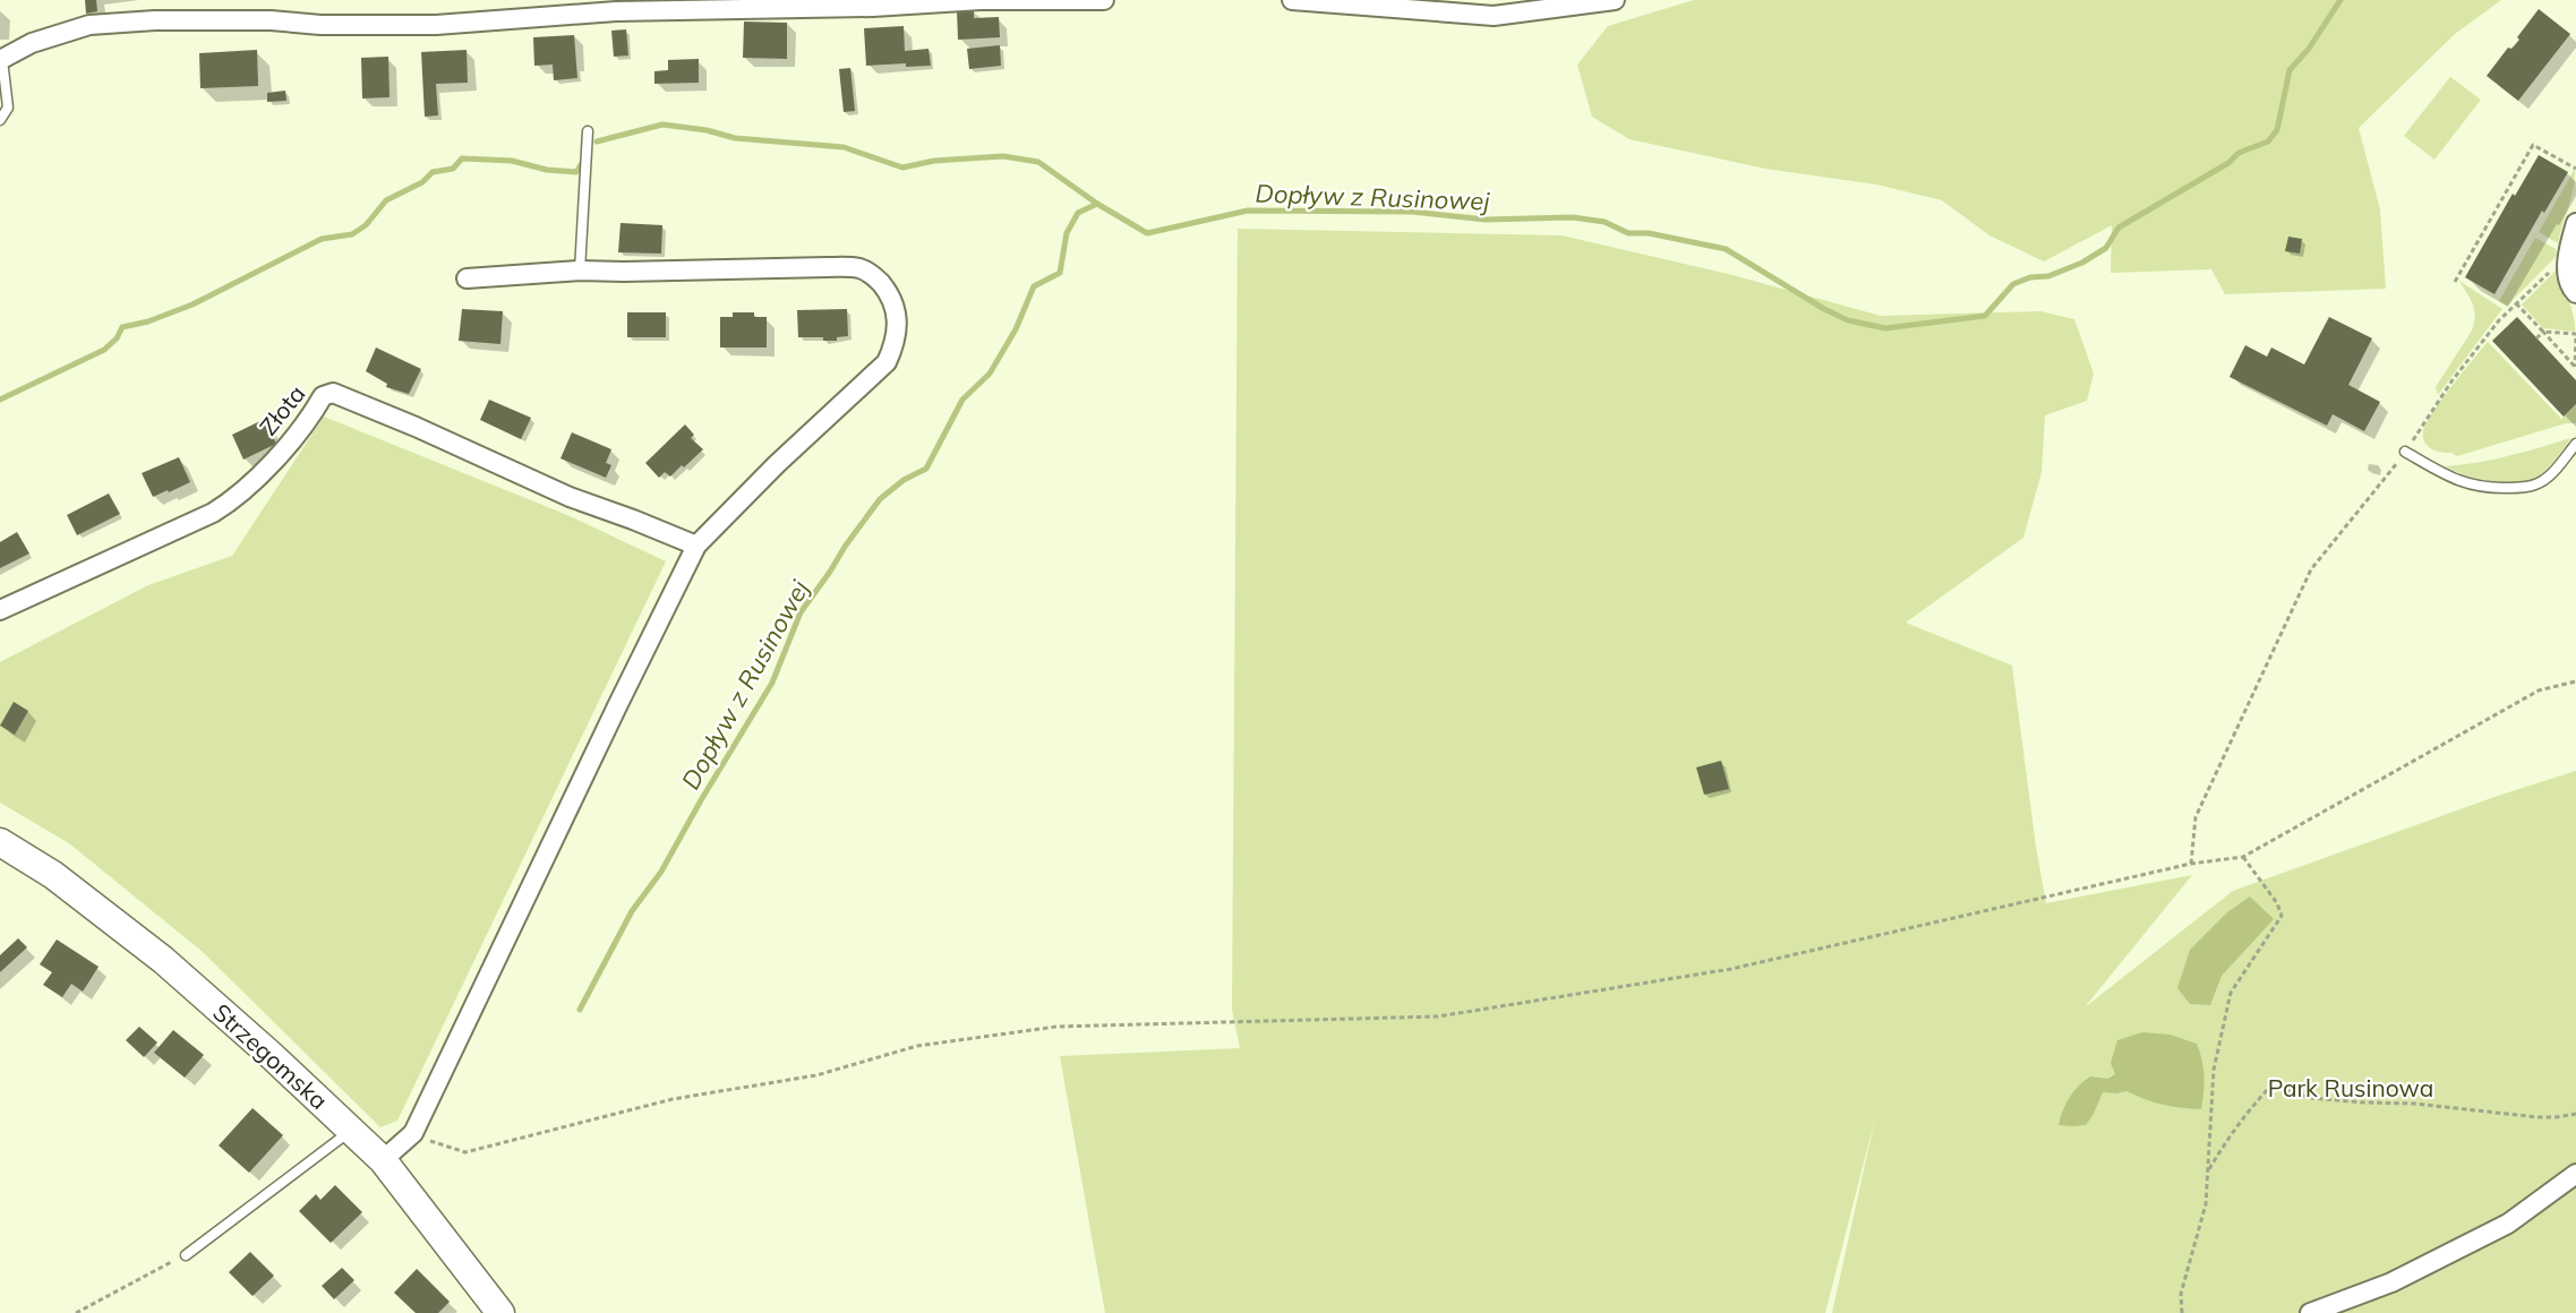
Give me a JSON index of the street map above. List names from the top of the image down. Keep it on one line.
{"streets":{"main road":["Strzegomska"],"street":["Złota"]},"water":["Dopływ z Rusinowej"],"parks":["Park Rusinowa"]}
